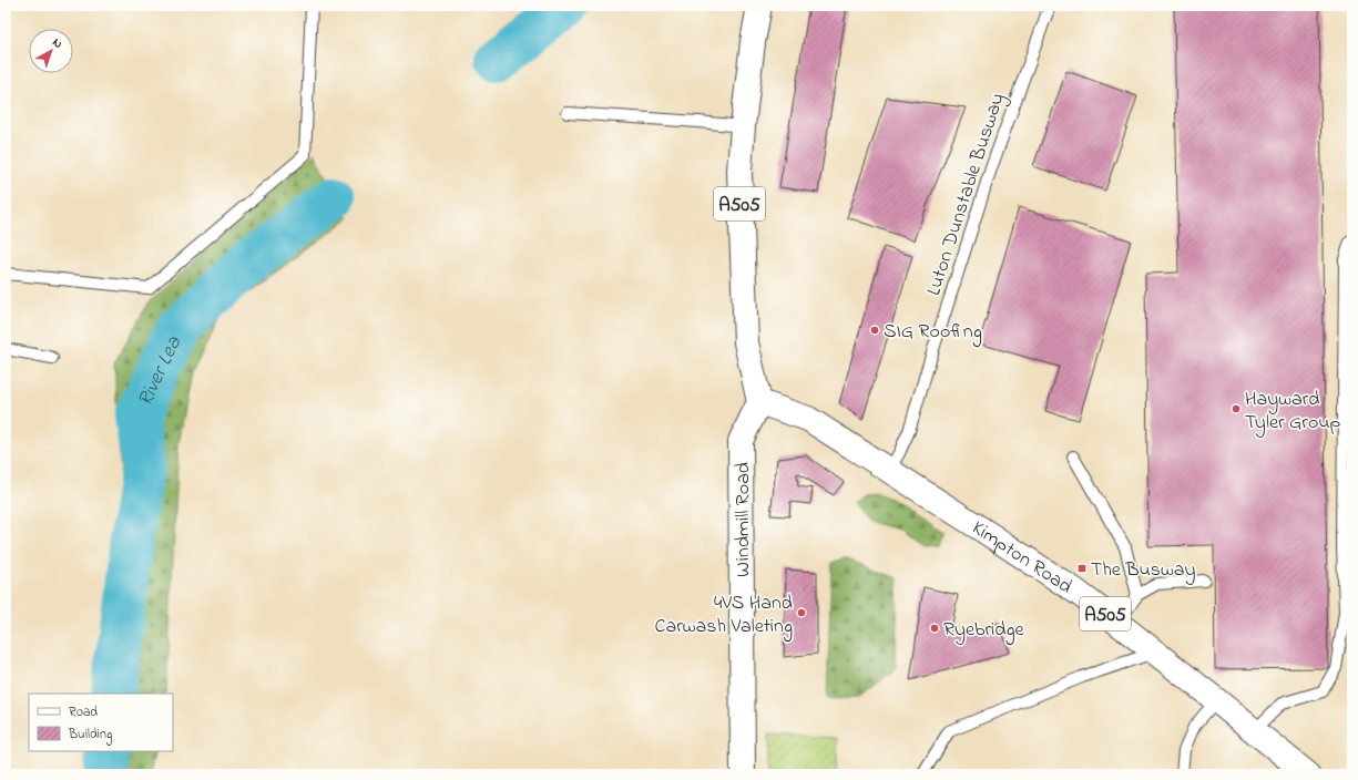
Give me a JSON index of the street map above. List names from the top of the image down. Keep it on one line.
{"streets":{"main road":["A505","Windmill Road","Kimpton Road"],"lane":["Luton Dunstable Busway"]},"crossings":[["Luton Dunstable Busway","Kimpton Road"],["A505","Windmill Road"],["A505","Kimpton Road"],["Windmill Road","Kimpton Road"]],"water":["River Lea"],"places":{"other":["SIG Roofing","Hayward Tyler Group","4VS Hand Carwash Valeting","Ryebridge"],"transit":["The Busway"]},"legend":["Road","Building"],"north":"top right"}
